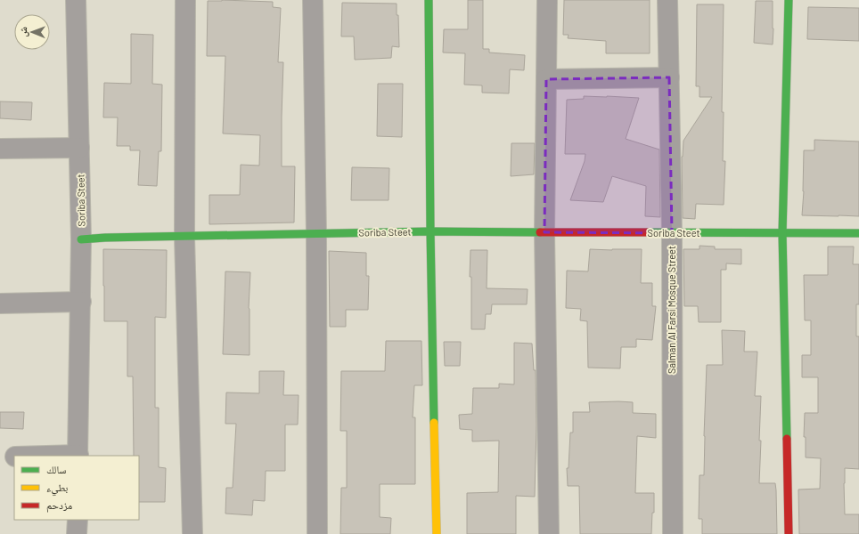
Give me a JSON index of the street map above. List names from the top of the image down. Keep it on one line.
{"streets":{"street":["Soriba Steet","Salman Al Farsi Mosque Street"]},"crossings":[["Soriba Steet","Salman Al Farsi Mosque Street"]],"legend":["سالك","بطيء","مزدحم"],"north":"left"}
